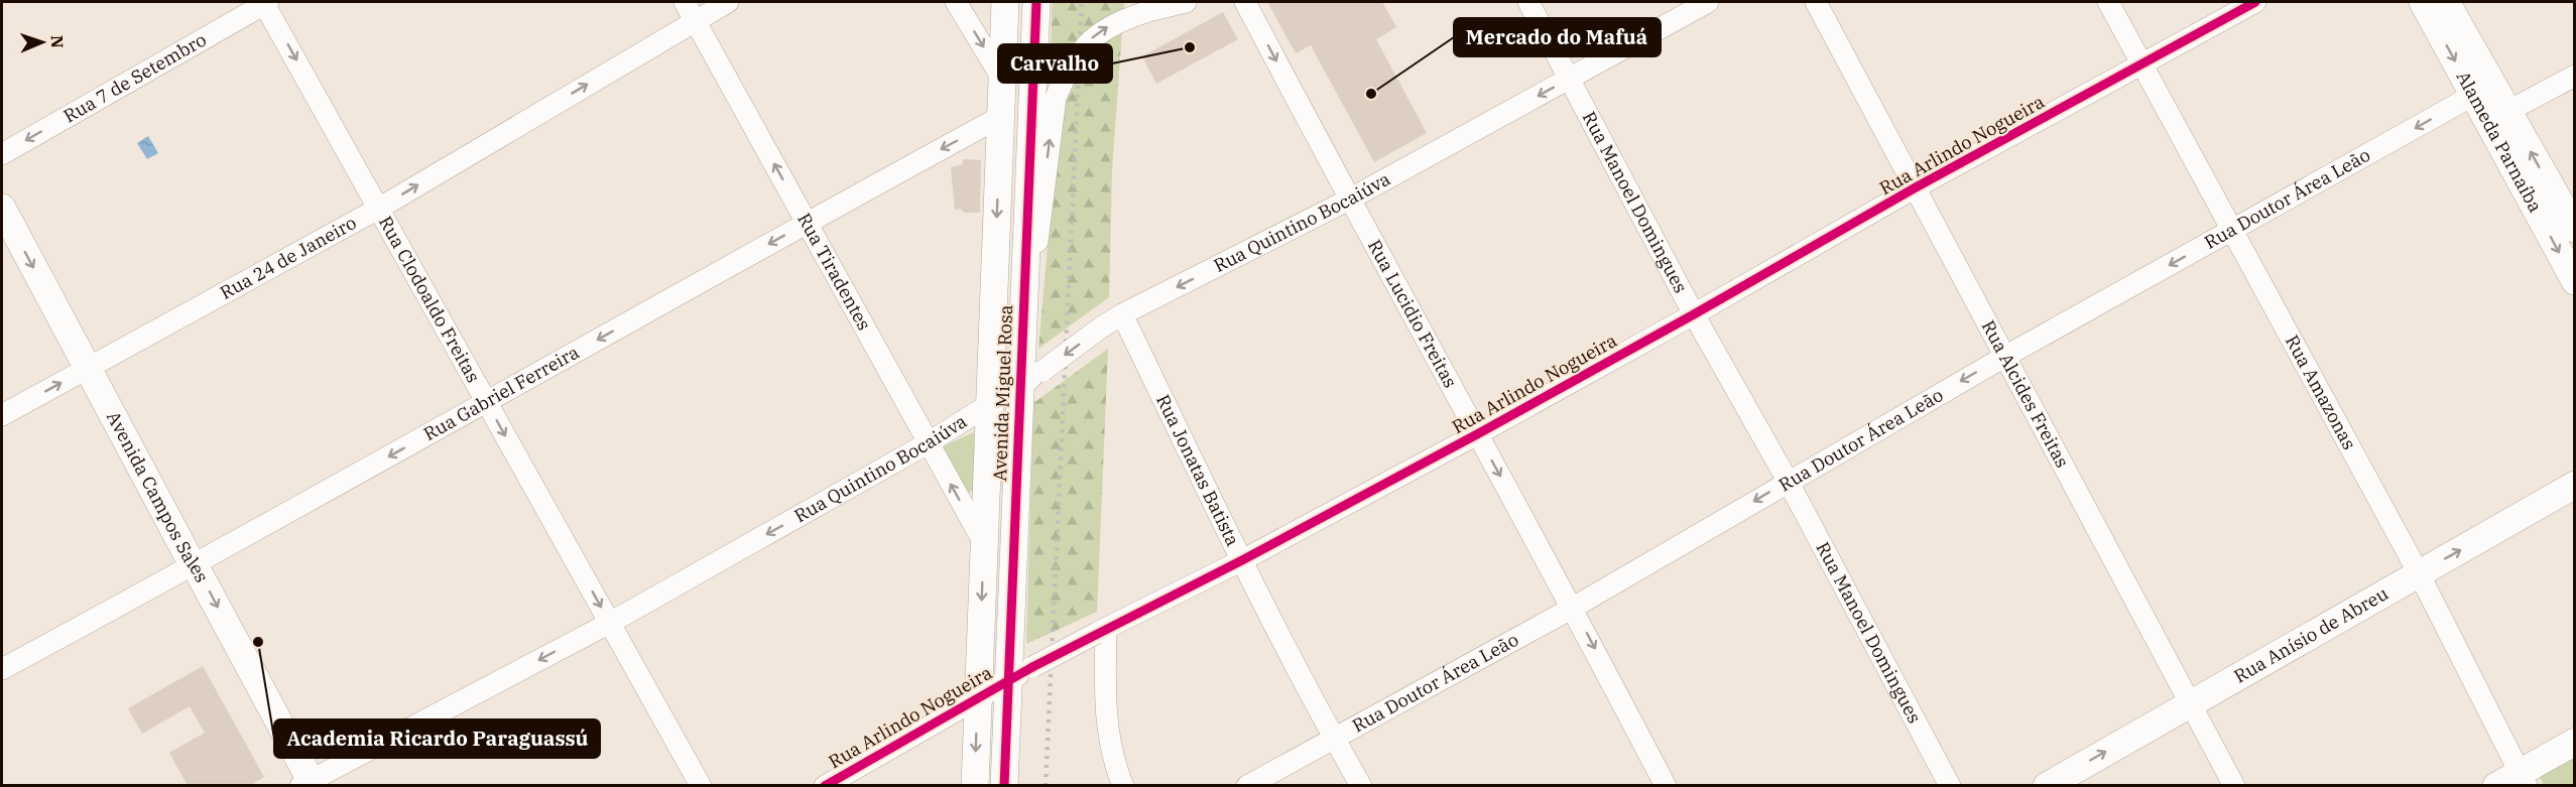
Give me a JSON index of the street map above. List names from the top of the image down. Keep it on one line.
{"streets":{"main road":["Alameda Parnaíba","Avenida Miguel Rosa","Avenida Campos Sales","Rua Anísio de Abreu"],"street":["Rua 7 de Setembro","Rua Arlindo Nogueira","Rua Doutor Área Leão","Rua Manoel Domingues","Rua Quintino Bocaiúva","Rua 24 de Janeiro","Rua Tiradentes","Rua Clodoaldo Freitas","Rua Lucidio Freitas","Rua Amazonas","Rua Alcides Freitas","Rua Gabriel Ferreira","Rua Jonatas Batista"]},"crossings":[["Rua 7 de Setembro","Rua Clodoaldo Freitas"],["Alameda Parnaíba","Rua Doutor Área Leão"],["Rua Arlindo Nogueira","Rua Manoel Domingues"],["Rua Arlindo Nogueira","Rua Lucidio Freitas"],["Rua Arlindo Nogueira","Rua Amazonas"],["Rua Arlindo Nogueira","Avenida Miguel Rosa"],["Rua Arlindo Nogueira","Rua Alcides Freitas"],["Rua Arlindo Nogueira","Rua Jonatas Batista"],["Rua Doutor Área Leão","Rua Manoel Domingues"],["Rua Doutor Área Leão","Rua Lucidio Freitas"],["Rua Doutor Área Leão","Rua Amazonas"],["Rua Doutor Área Leão","Rua Alcides Freitas"],["Rua Doutor Área Leão","Rua Jonatas Batista"],["Rua Manoel Domingues","Rua Quintino Bocaiúva"],["Rua Quintino Bocaiúva","Rua Tiradentes"],["Rua Quintino Bocaiúva","Rua Clodoaldo Freitas"],["Rua Quintino Bocaiúva","Rua Lucidio Freitas"],["Rua Quintino Bocaiúva","Avenida Miguel Rosa"],["Rua Quintino Bocaiúva","Rua Jonatas Batista"],["Rua Quintino Bocaiúva","Avenida Campos Sales"],["Rua 24 de Janeiro","Rua Tiradentes"],["Rua 24 de Janeiro","Rua Clodoaldo Freitas"],["Rua 24 de Janeiro","Avenida Campos Sales"],["Rua Tiradentes","Avenida Miguel Rosa"],["Rua Tiradentes","Rua Gabriel Ferreira"],["Rua Clodoaldo Freitas","Rua Gabriel Ferreira"],["Rua Amazonas","Rua Anísio de Abreu"],["Avenida Miguel Rosa","Rua Gabriel Ferreira"],["Rua Alcides Freitas","Rua Anísio de Abreu"],["Rua Gabriel Ferreira","Avenida Campos Sales"]],"one_way":["Rua 7 de Setembro","Rua Doutor Área Leão","Rua Quintino Bocaiúva","Rua 24 de Janeiro","Rua Tiradentes","Rua Clodoaldo Freitas","Rua Lucidio Freitas","Rua Gabriel Ferreira","Avenida Campos Sales","Rua Anísio de Abreu"],"places":["Carvalho","Mercado do Mafuá","Academia Ricardo Paraguassú"],"north":"right"}
